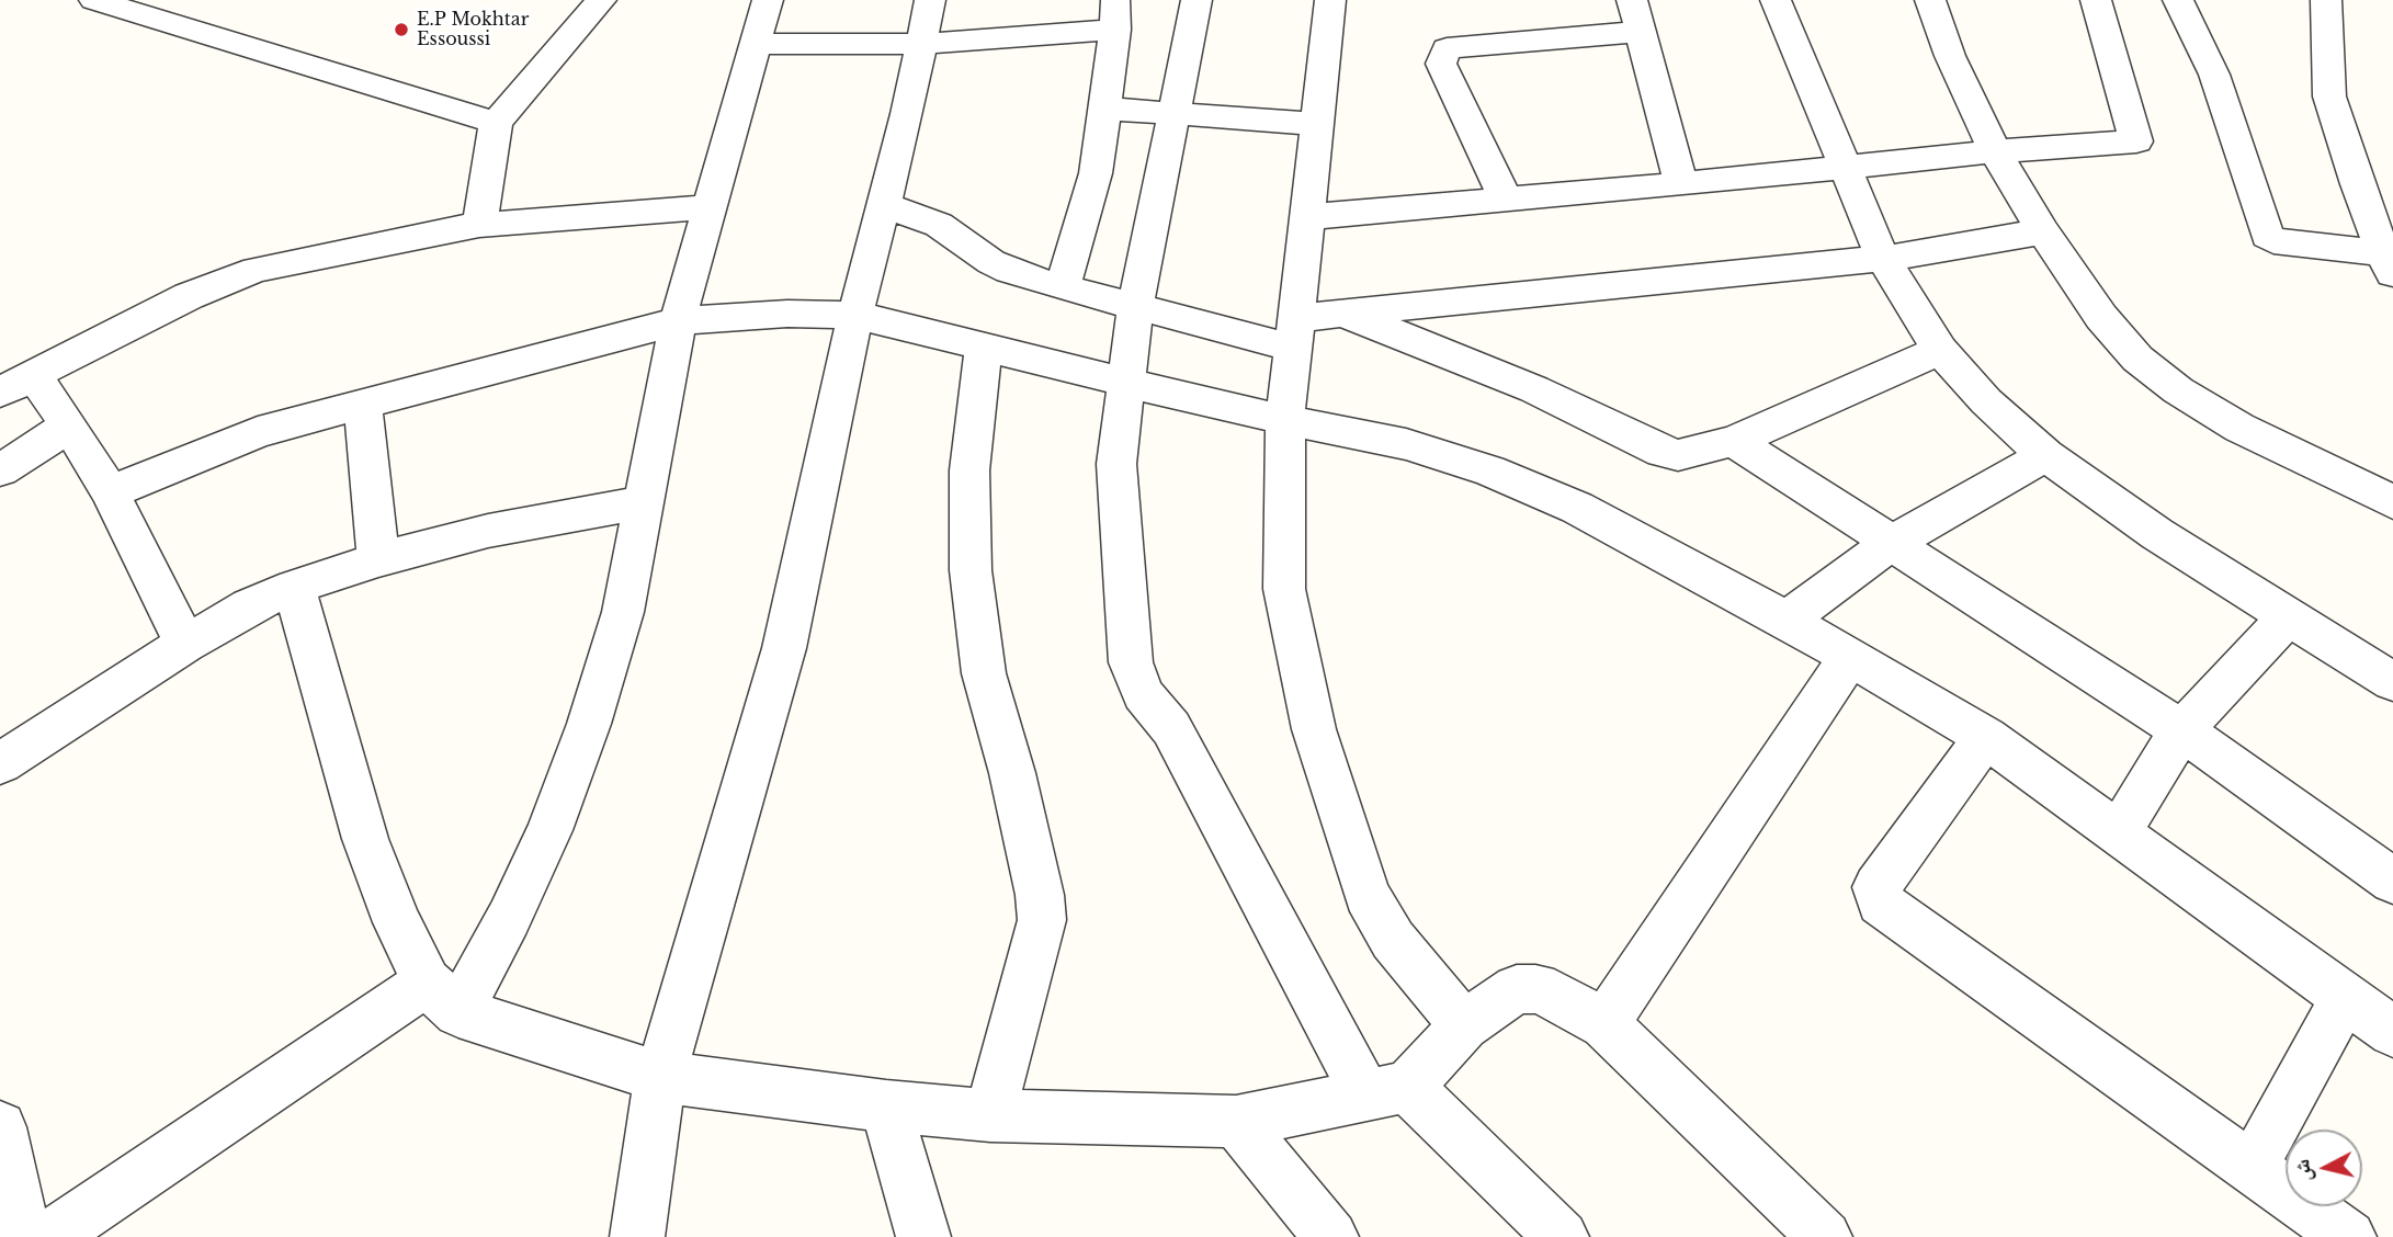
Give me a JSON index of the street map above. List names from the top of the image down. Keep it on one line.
{"places":["E.P Mokhtar Essoussi"],"north":"left"}
